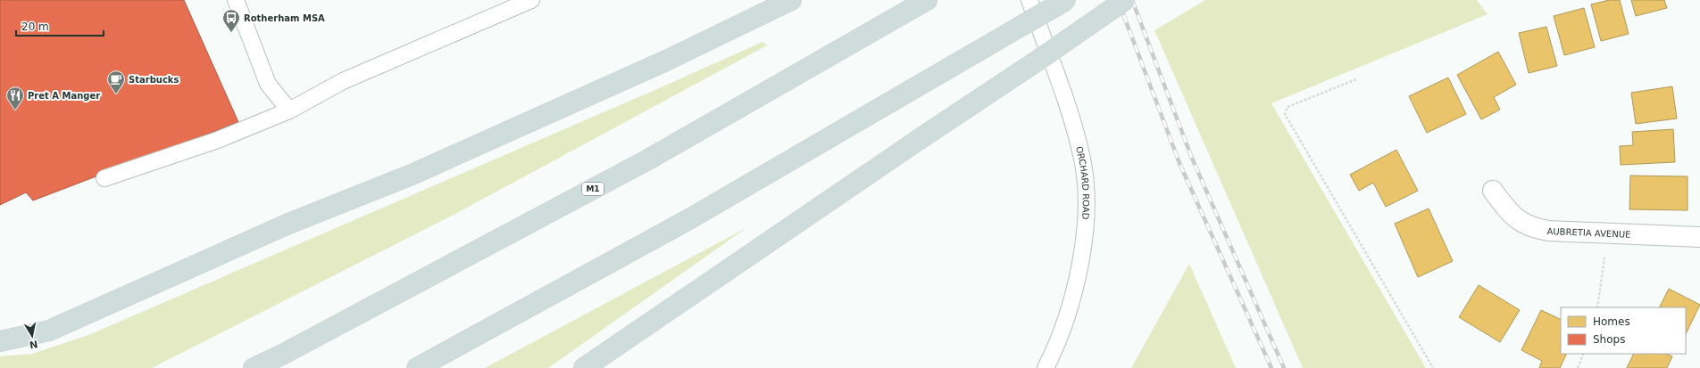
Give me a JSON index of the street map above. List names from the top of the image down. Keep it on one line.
{"streets":{"highway":["M1"],"street":["AUBRETIA AVENUE"],"lane":["ORCHARD ROAD"]},"places":{"bus stop":["Rotherham MSA"],"cafe":["Starbucks"],"restaurant":["Pret A Manger"]},"legend":["Homes","Shops"],"scale_bar":"20 m","north":"bottom"}
